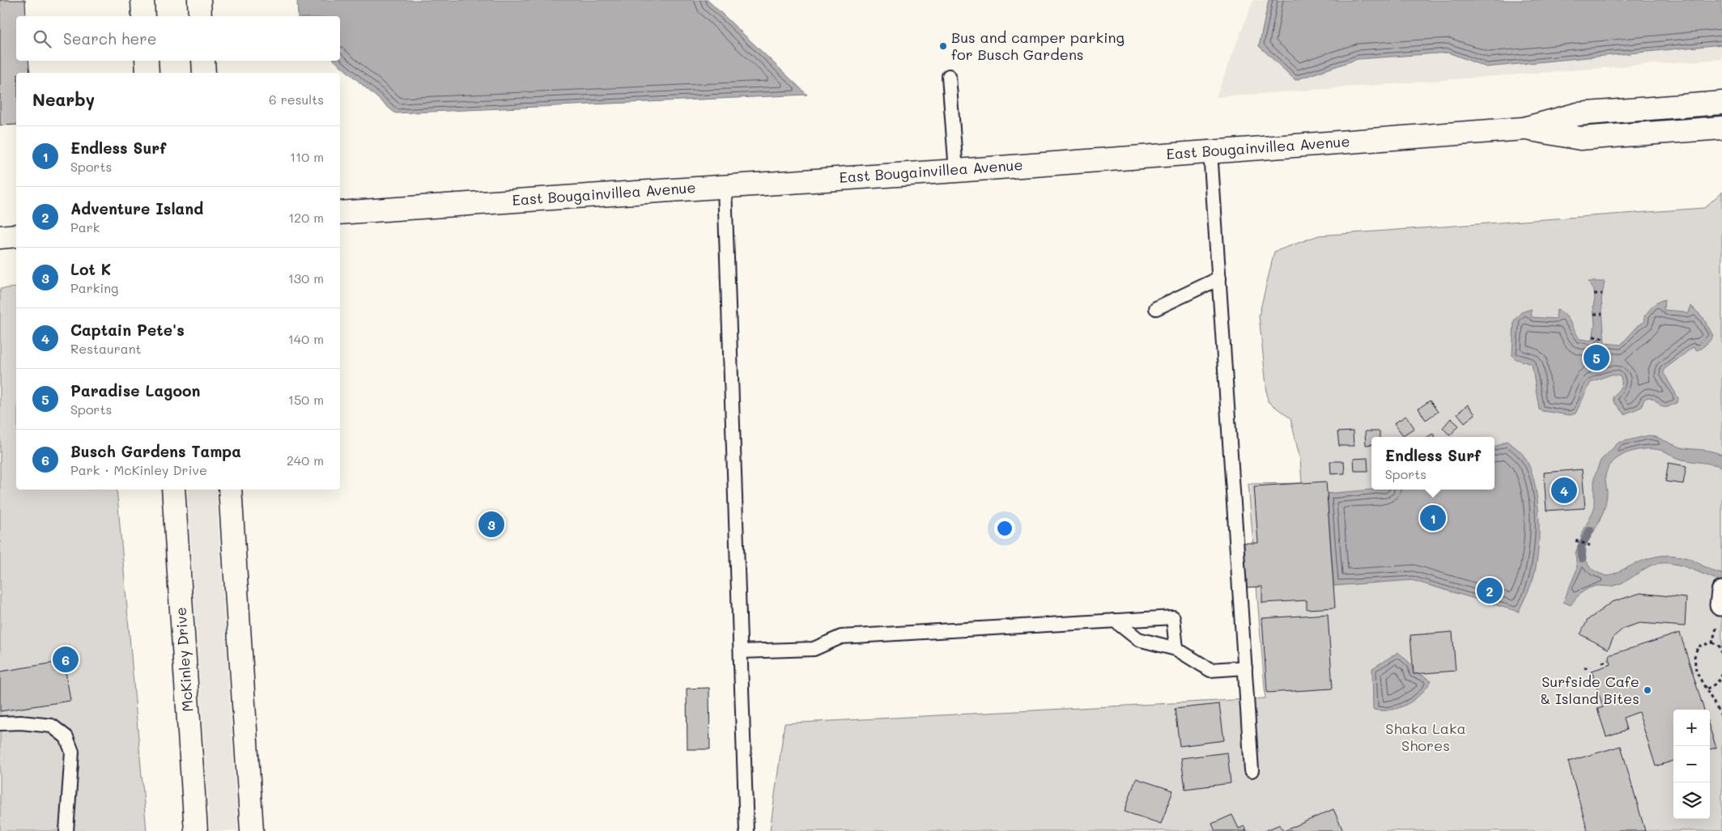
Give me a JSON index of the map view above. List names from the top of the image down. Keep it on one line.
{"streets":{"street":["East Bougainvillea Avenue","McKinley Drive"]},"parks":["Shaka Laka Shores"],"places":["Bus and camper parking for Busch Gardens","Surfside Cafe & Island Bites"],"page":{"search":"Search here","heading":["Nearby","6 results"],"list":[{"mark":"1","name":"Endless Surf","note":"Sports","value":"110 m"},{"mark":"2","name":"Adventure Island","note":"Park","value":"120 m"},{"mark":"3","name":"Lot K","note":"Parking","value":"130 m"},{"mark":"4","name":"Captain Pete's","note":"Restaurant","value":"140 m"},{"mark":"5","name":"Paradise Lagoon","note":"Sports","value":"150 m"},{"mark":"6","name":"Busch Gardens Tampa","note":"Park · McKinley Drive","value":"240 m"}],"pins":["5","4","1","3","2","6"],"popup":["Endless Surf","Sports"],"map_buttons":["+","−"]}}
